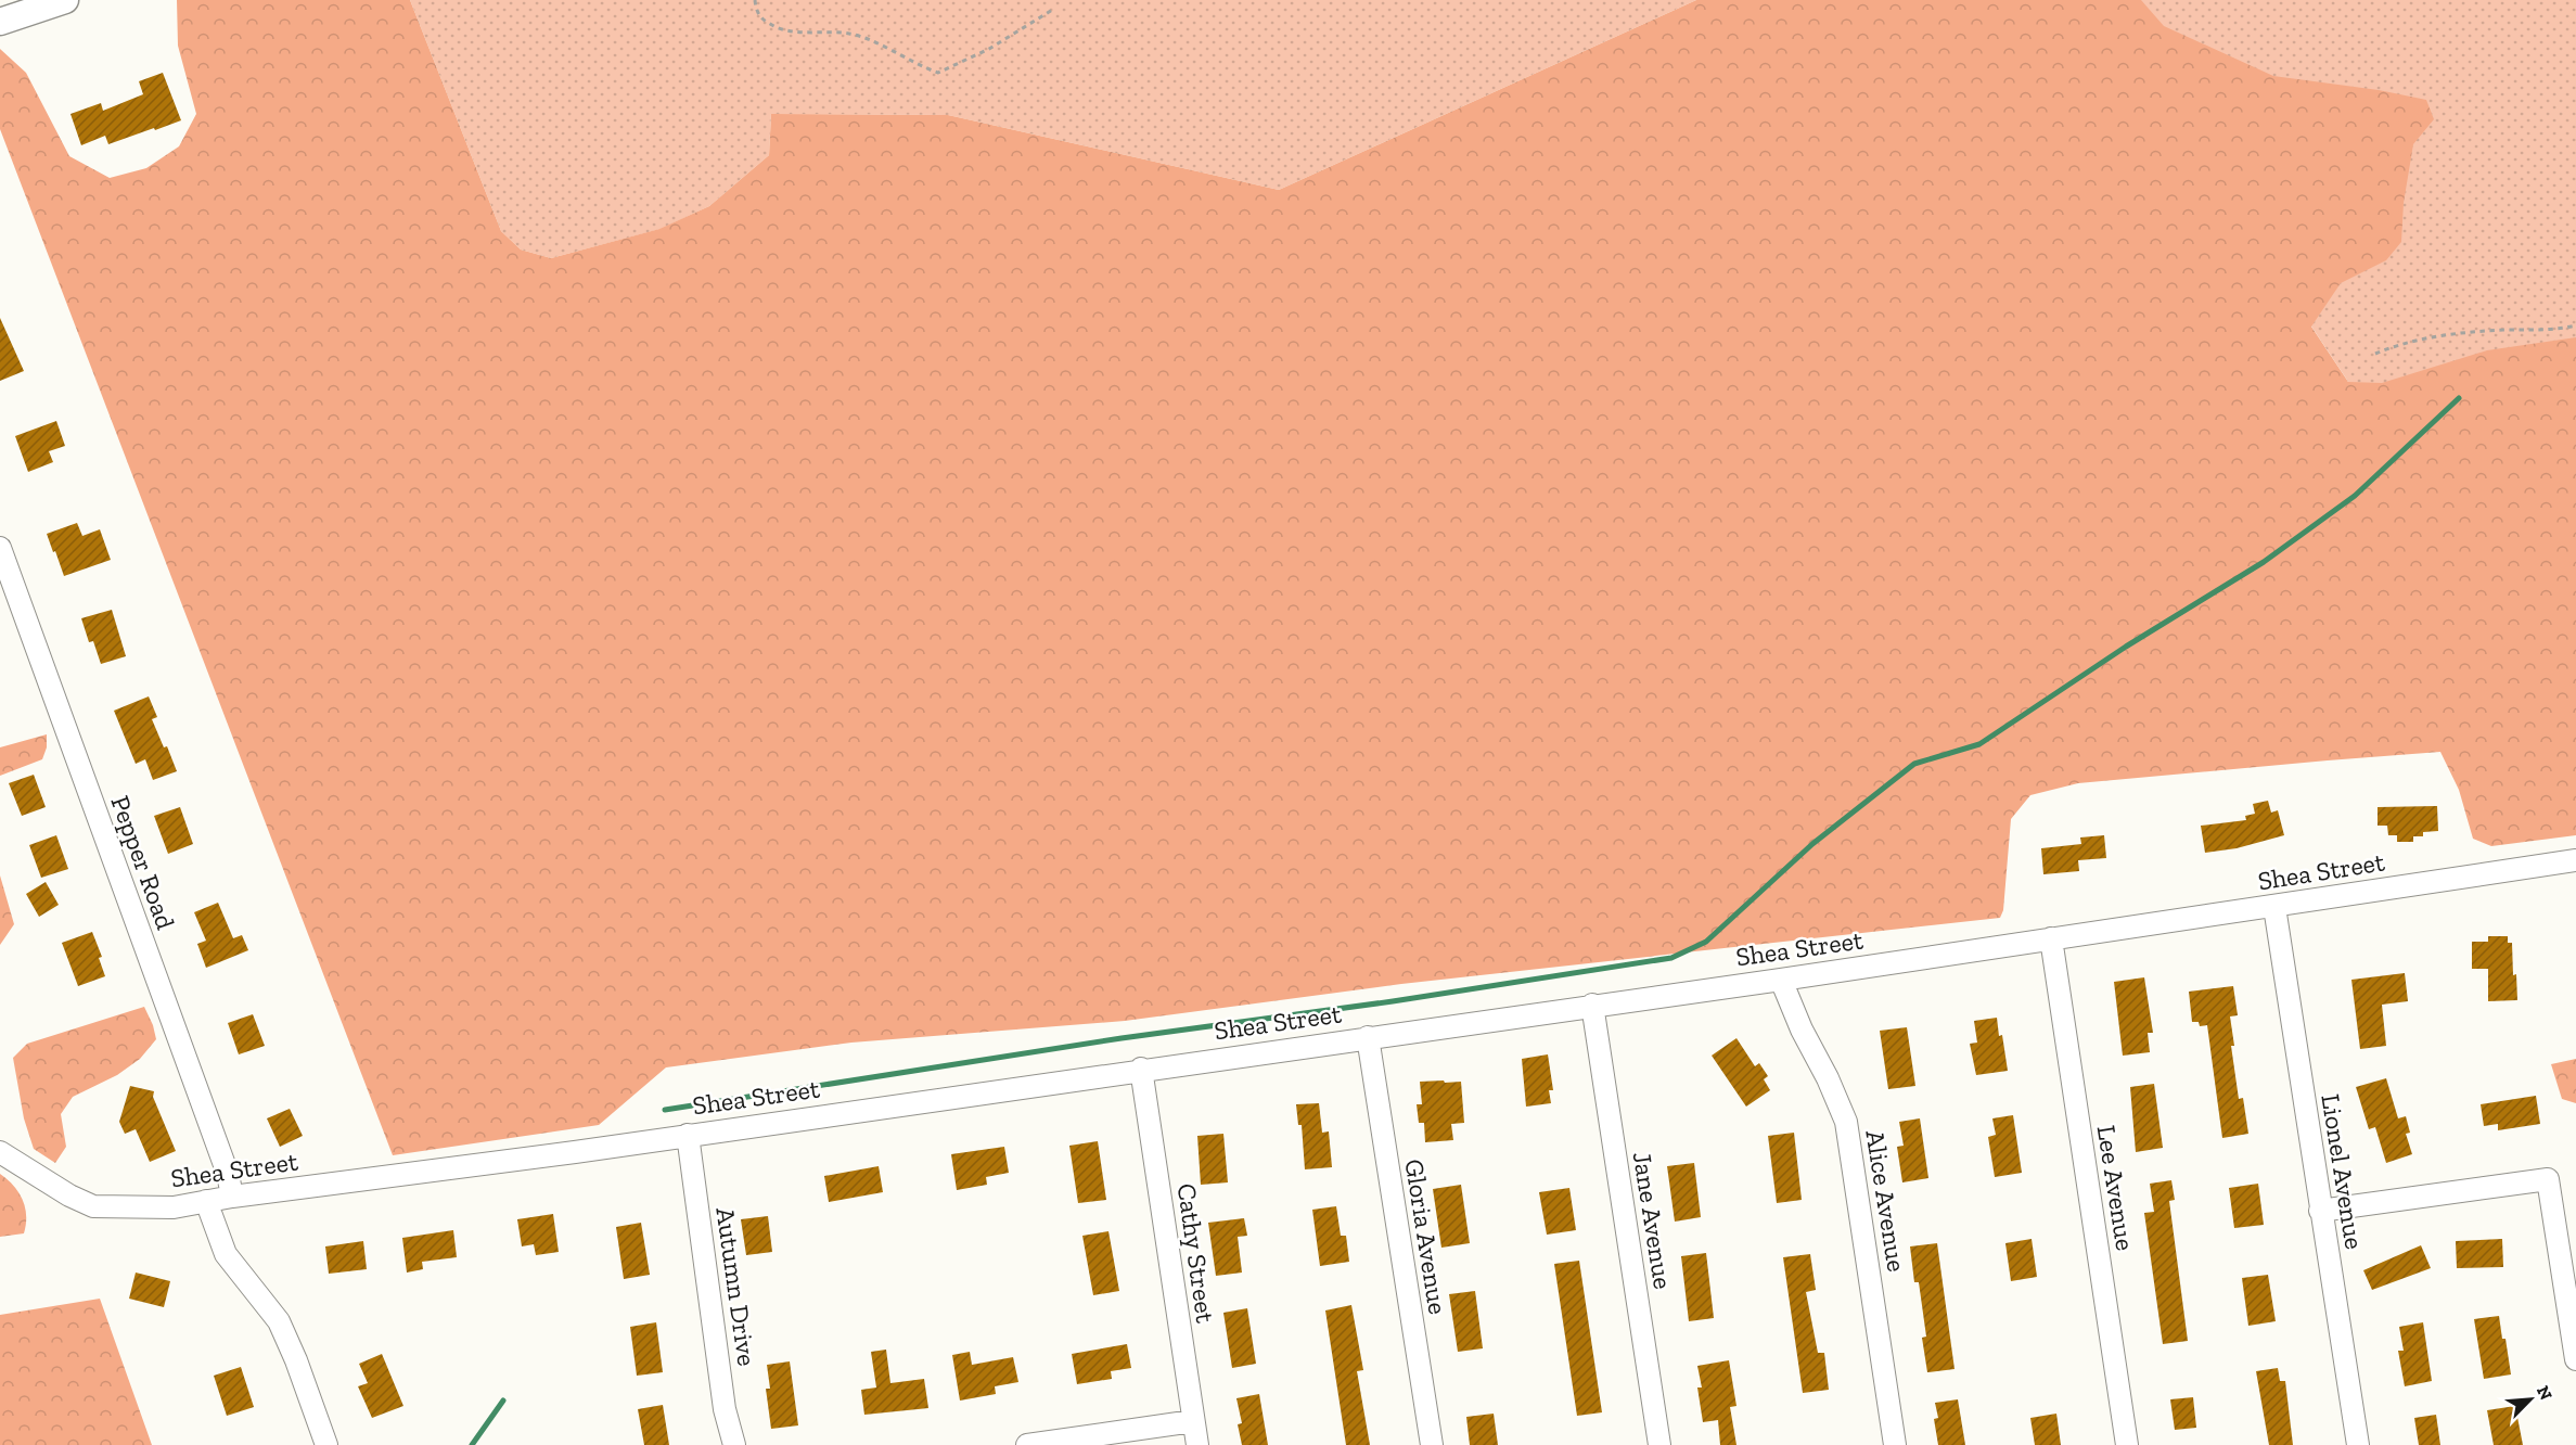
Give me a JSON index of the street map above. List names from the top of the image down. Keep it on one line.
{"streets":{"street":["Pepper Road","Shea Street","Lionel Avenue","Lee Avenue","Alice Avenue","Jane Avenue","Gloria Avenue","Cathy Street","Autumn Drive"]},"crossings":[["Pepper Road","Shea Street"],["Shea Street","Lionel Avenue"],["Shea Street","Lee Avenue"],["Shea Street","Alice Avenue"],["Shea Street","Jane Avenue"],["Shea Street","Gloria Avenue"],["Shea Street","Cathy Street"],["Shea Street","Autumn Drive"]],"north":"top right"}
